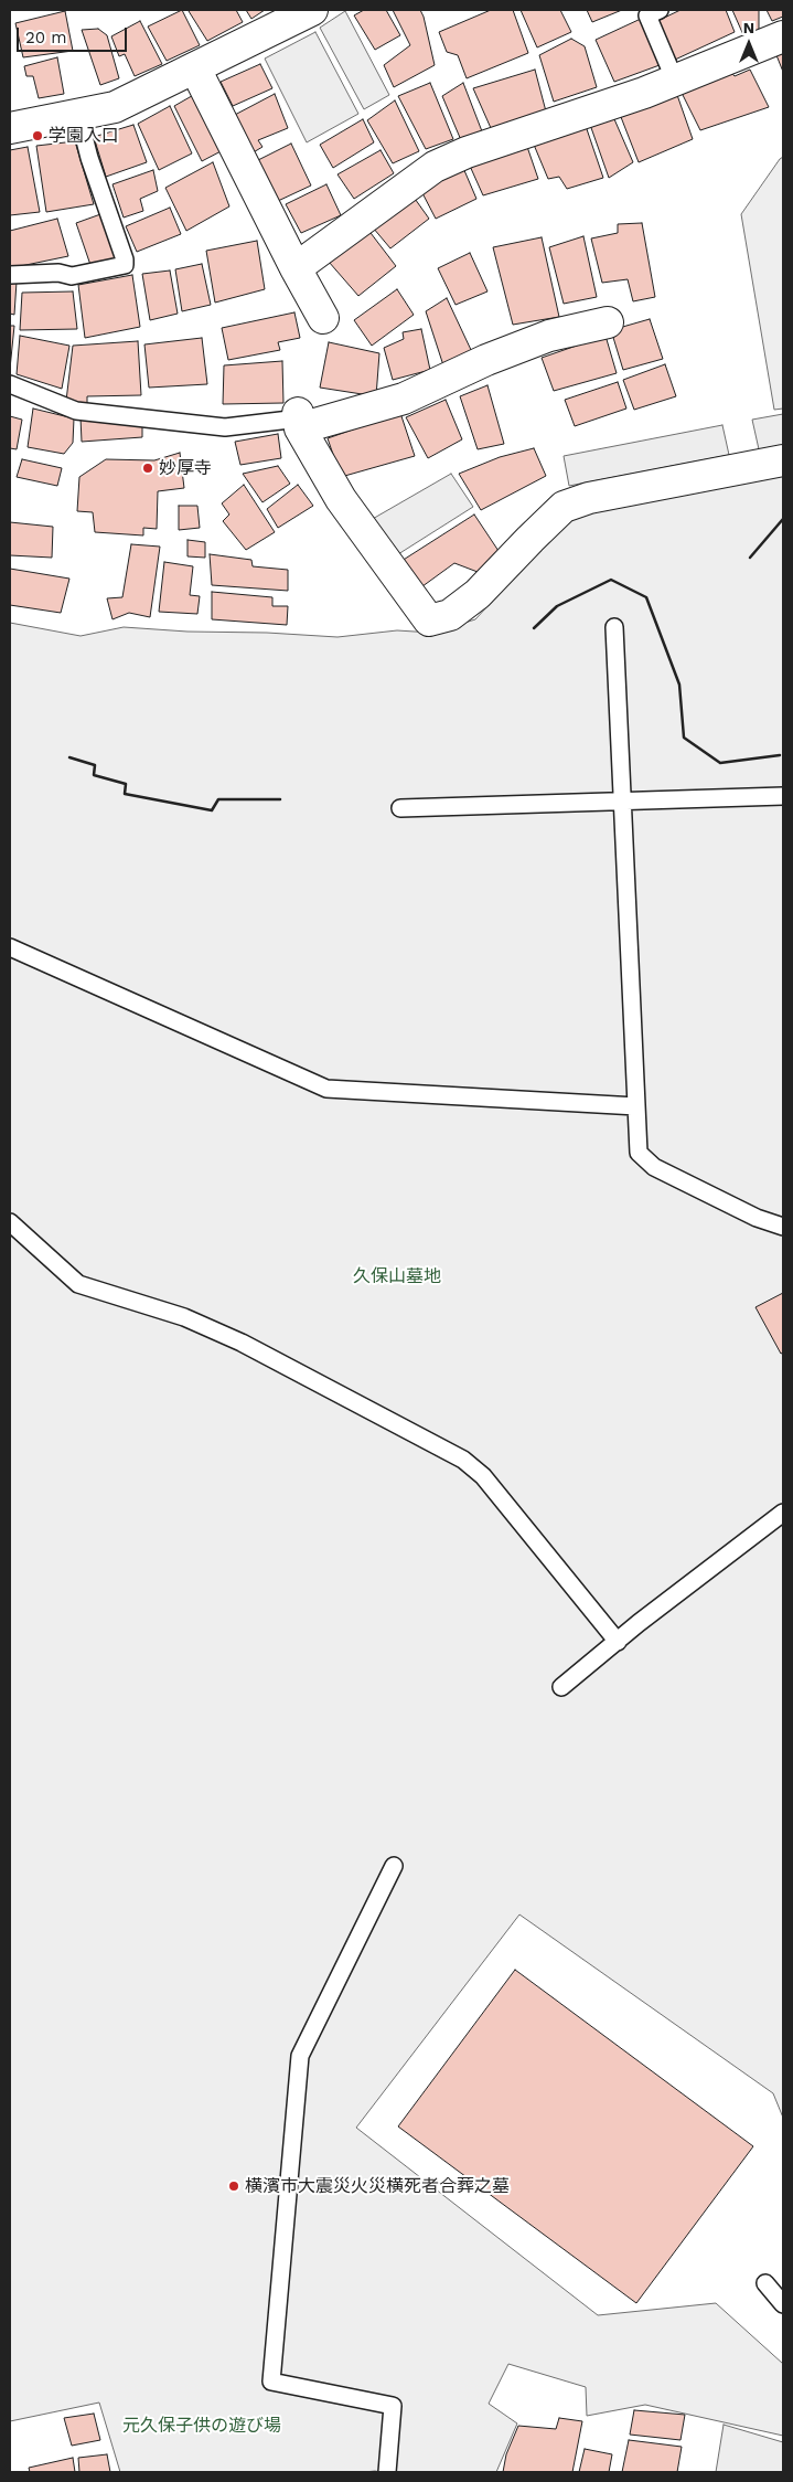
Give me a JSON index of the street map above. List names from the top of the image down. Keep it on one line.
{"parks":["久保山墓地","元久保子供の遊び場"],"places":["学園入口","妙厚寺","横濱市大震災火災横死者合葬之墓"],"scale_bar":"20 m","north":"top"}
